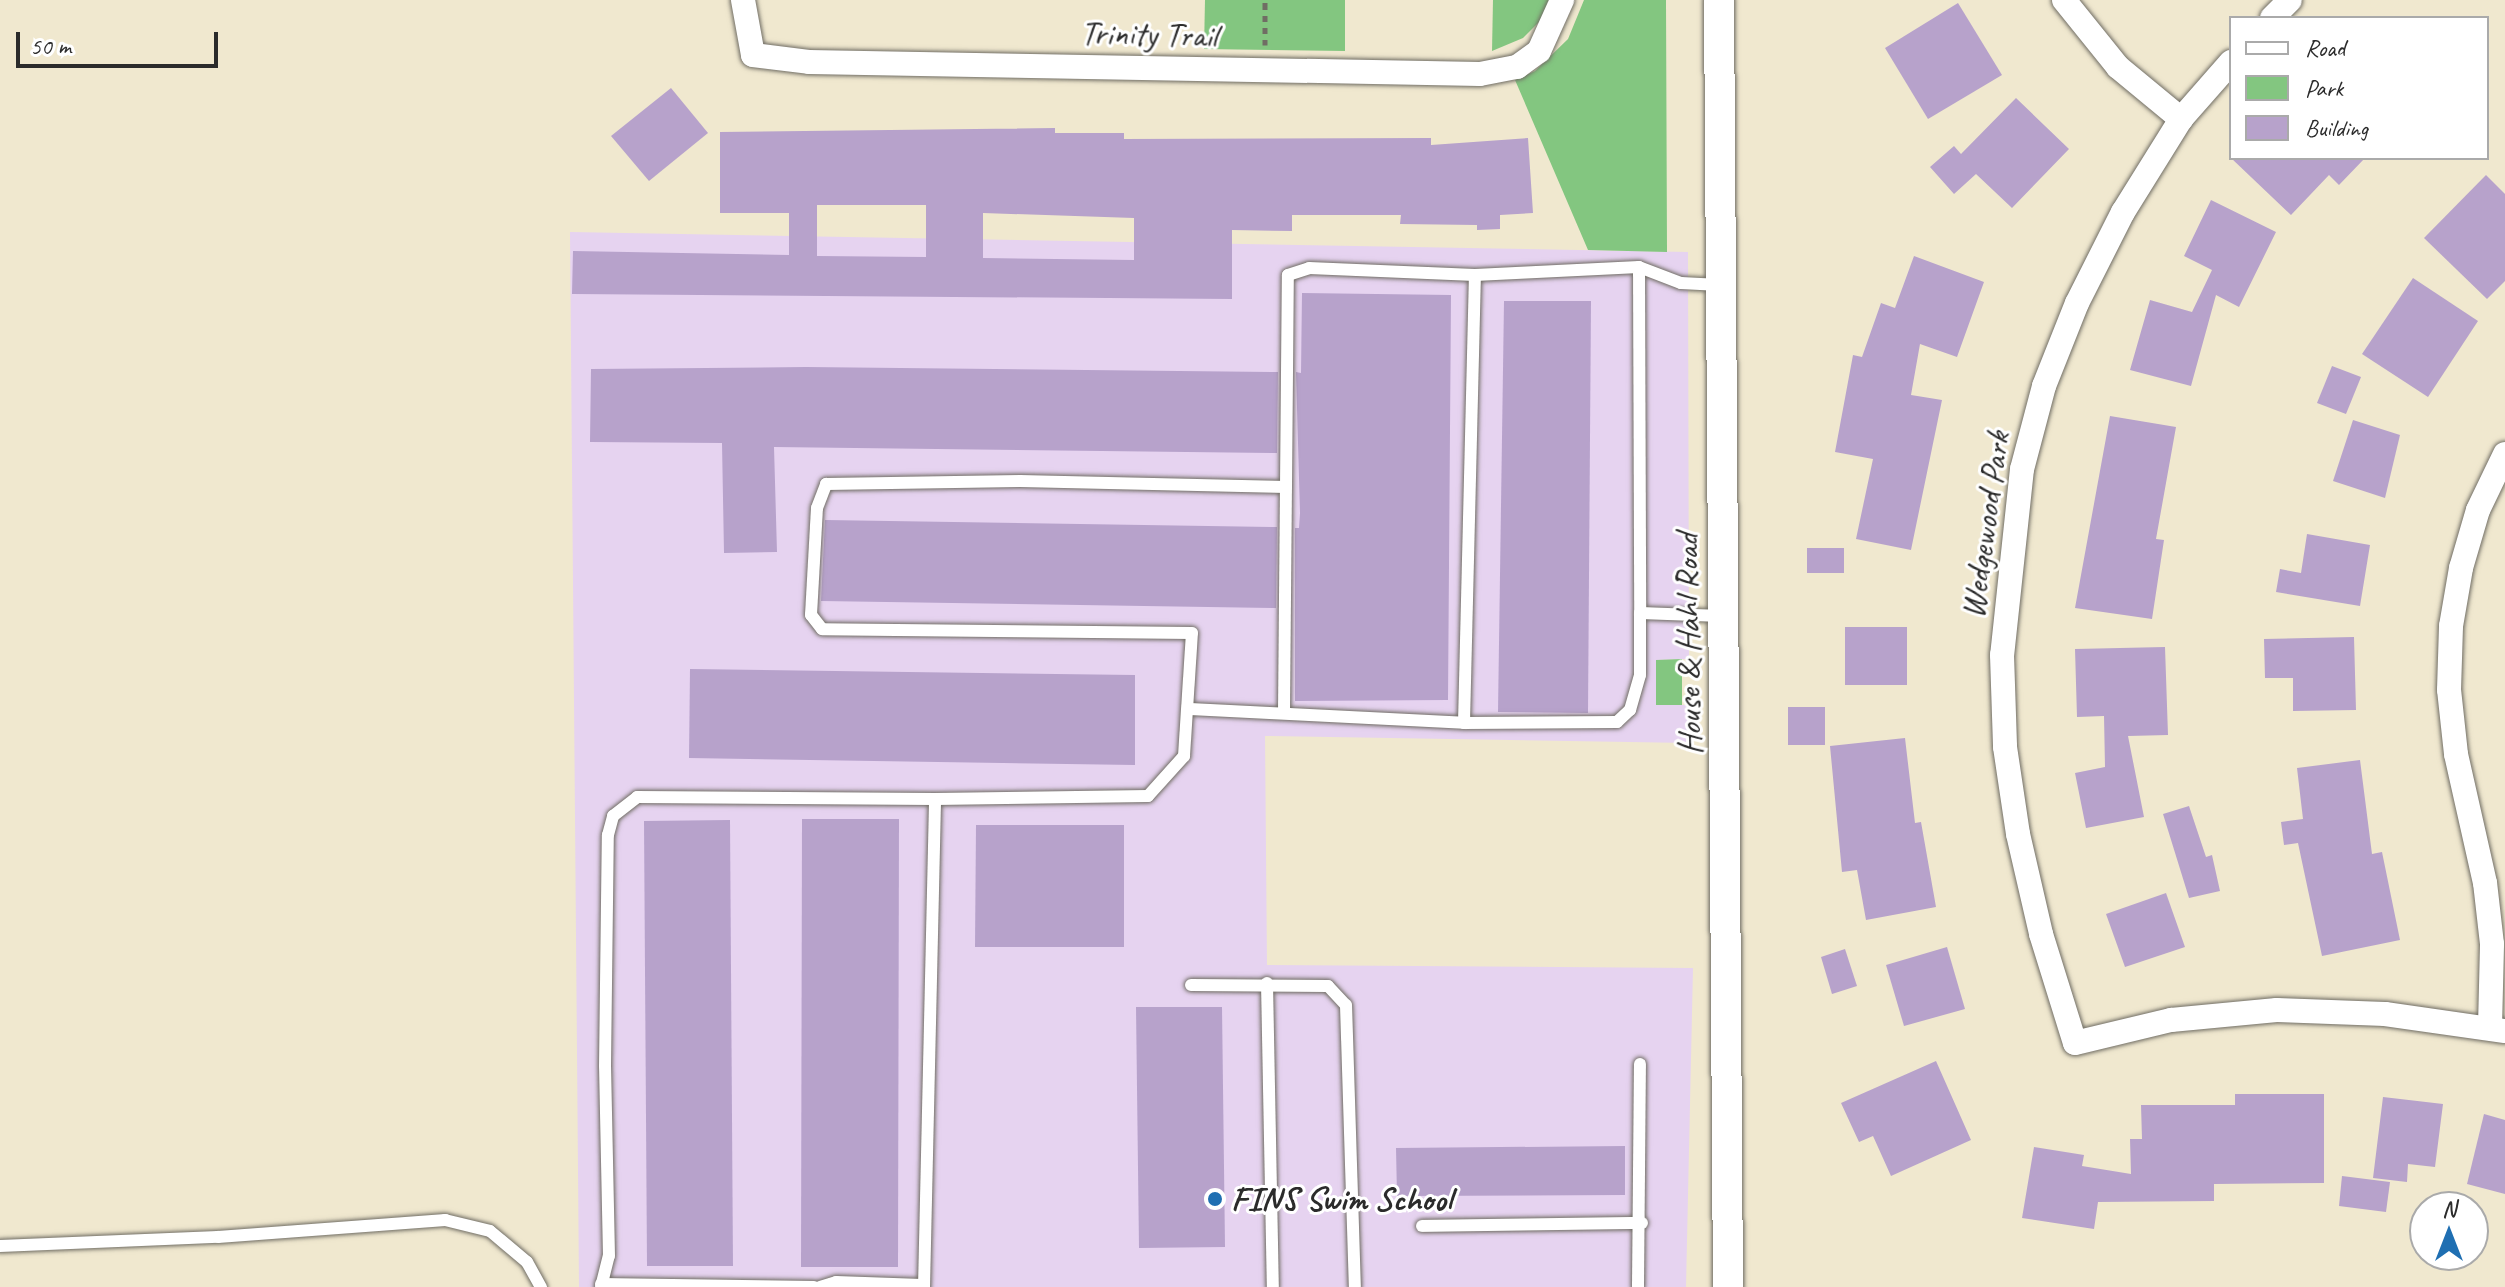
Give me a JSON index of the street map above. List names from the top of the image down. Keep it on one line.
{"streets":{"street":["Trinity Trail","Wedgewood Park","House & Hahl Road"]},"places":["FINS Swim School"],"legend":["Road","Park","Building"],"scale_bar":"50 m","north":"top"}
